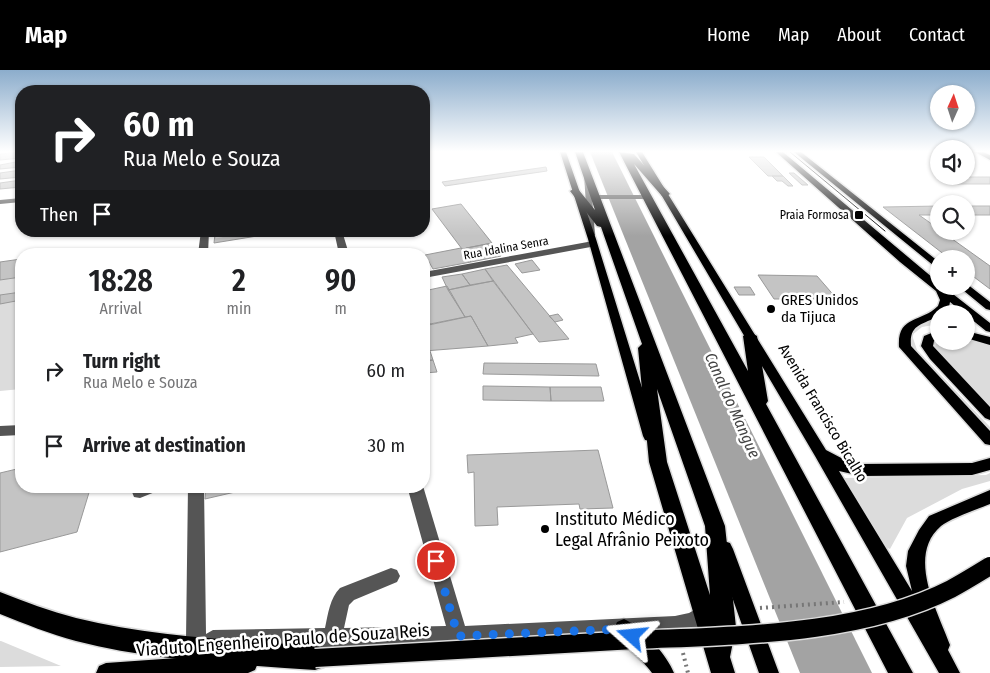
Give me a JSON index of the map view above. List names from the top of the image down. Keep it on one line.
{"streets":{"main road":["Avenida Francisco Bicalho","Viaduto Engenheiro Paulo de Souza Reis"],"street":["Rua Idalina Senra"]},"water":["Canal do Mangue"],"places":{"transit":["Praia Formosa"],"other":["GRES Unidos da Tijuca","Instituto Médico Legal Afrânio Peixoto"]},"north":"top","page":{"header":"Map","nav":["Home","Map","About","Contact"],"map_buttons":["+","−"],"turn":["60 m","Rua Melo e Souza"],"then":"Then","eta":["18:28","Arrival","2","min","90","m"],"list":[{"name":"Turn right","note":"Rua Melo e Souza","value":"60 m"},{"name":"Arrive at destination","value":"30 m"}]}}
